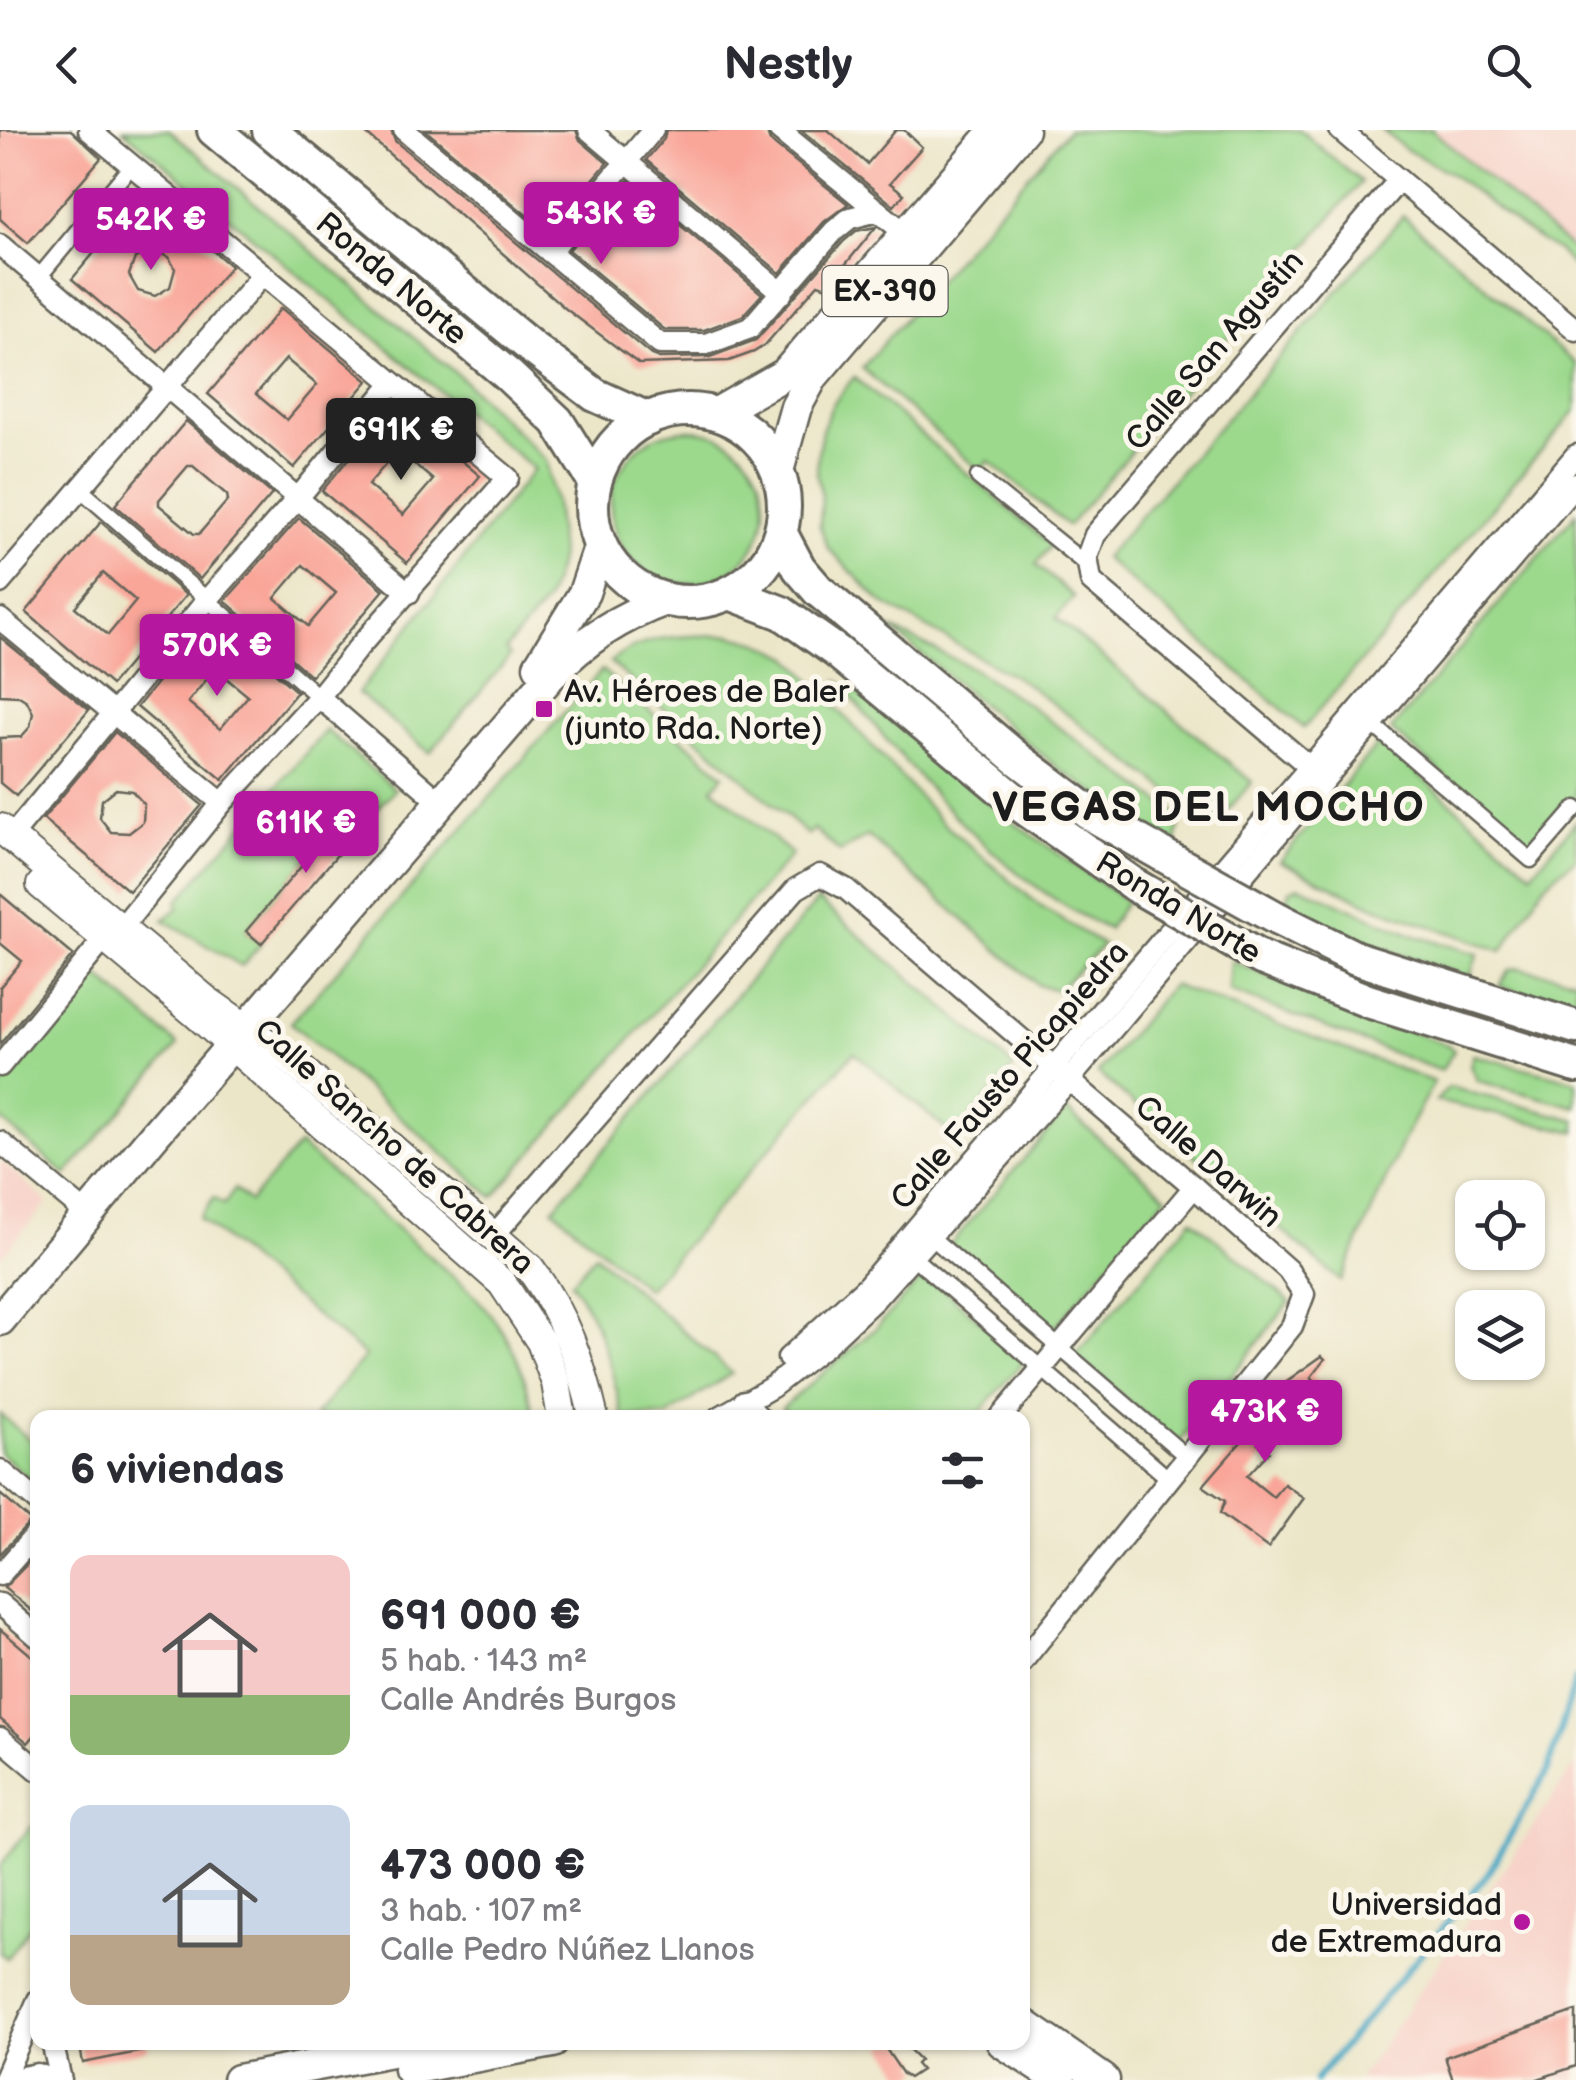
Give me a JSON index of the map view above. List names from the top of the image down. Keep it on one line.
{"streets":{"highway":["Ronda Norte"],"main road":["EX-390","Calle Sancho de Cabrera"],"street":["Calle San Agustín","Calle Fausto Picapiedra","Calle Darwin"]},"crossings":[["Ronda Norte","EX-390"],["Calle Fausto Picapiedra","Calle Darwin"],["Calle Sancho de Cabrera","Calle Darwin"]],"districts":["VEGAS DEL MOCHO"],"places":{"transit":["Av. Héroes de Baler (junto Rda. Norte)"],"other":["Universidad de Extremadura"]},"page":{"header":"Nestly","price":["543K €","542K €","691K €","570K €","611K €","473K €"],"heading":"6 viviendas","list":[{"name":"691 000 €","note":"5 hab. · 143 m² · Calle Andrés Burgos"},{"name":"473 000 €","note":"3 hab. · 107 m² · Calle Pedro Núñez Llanos"}]}}
